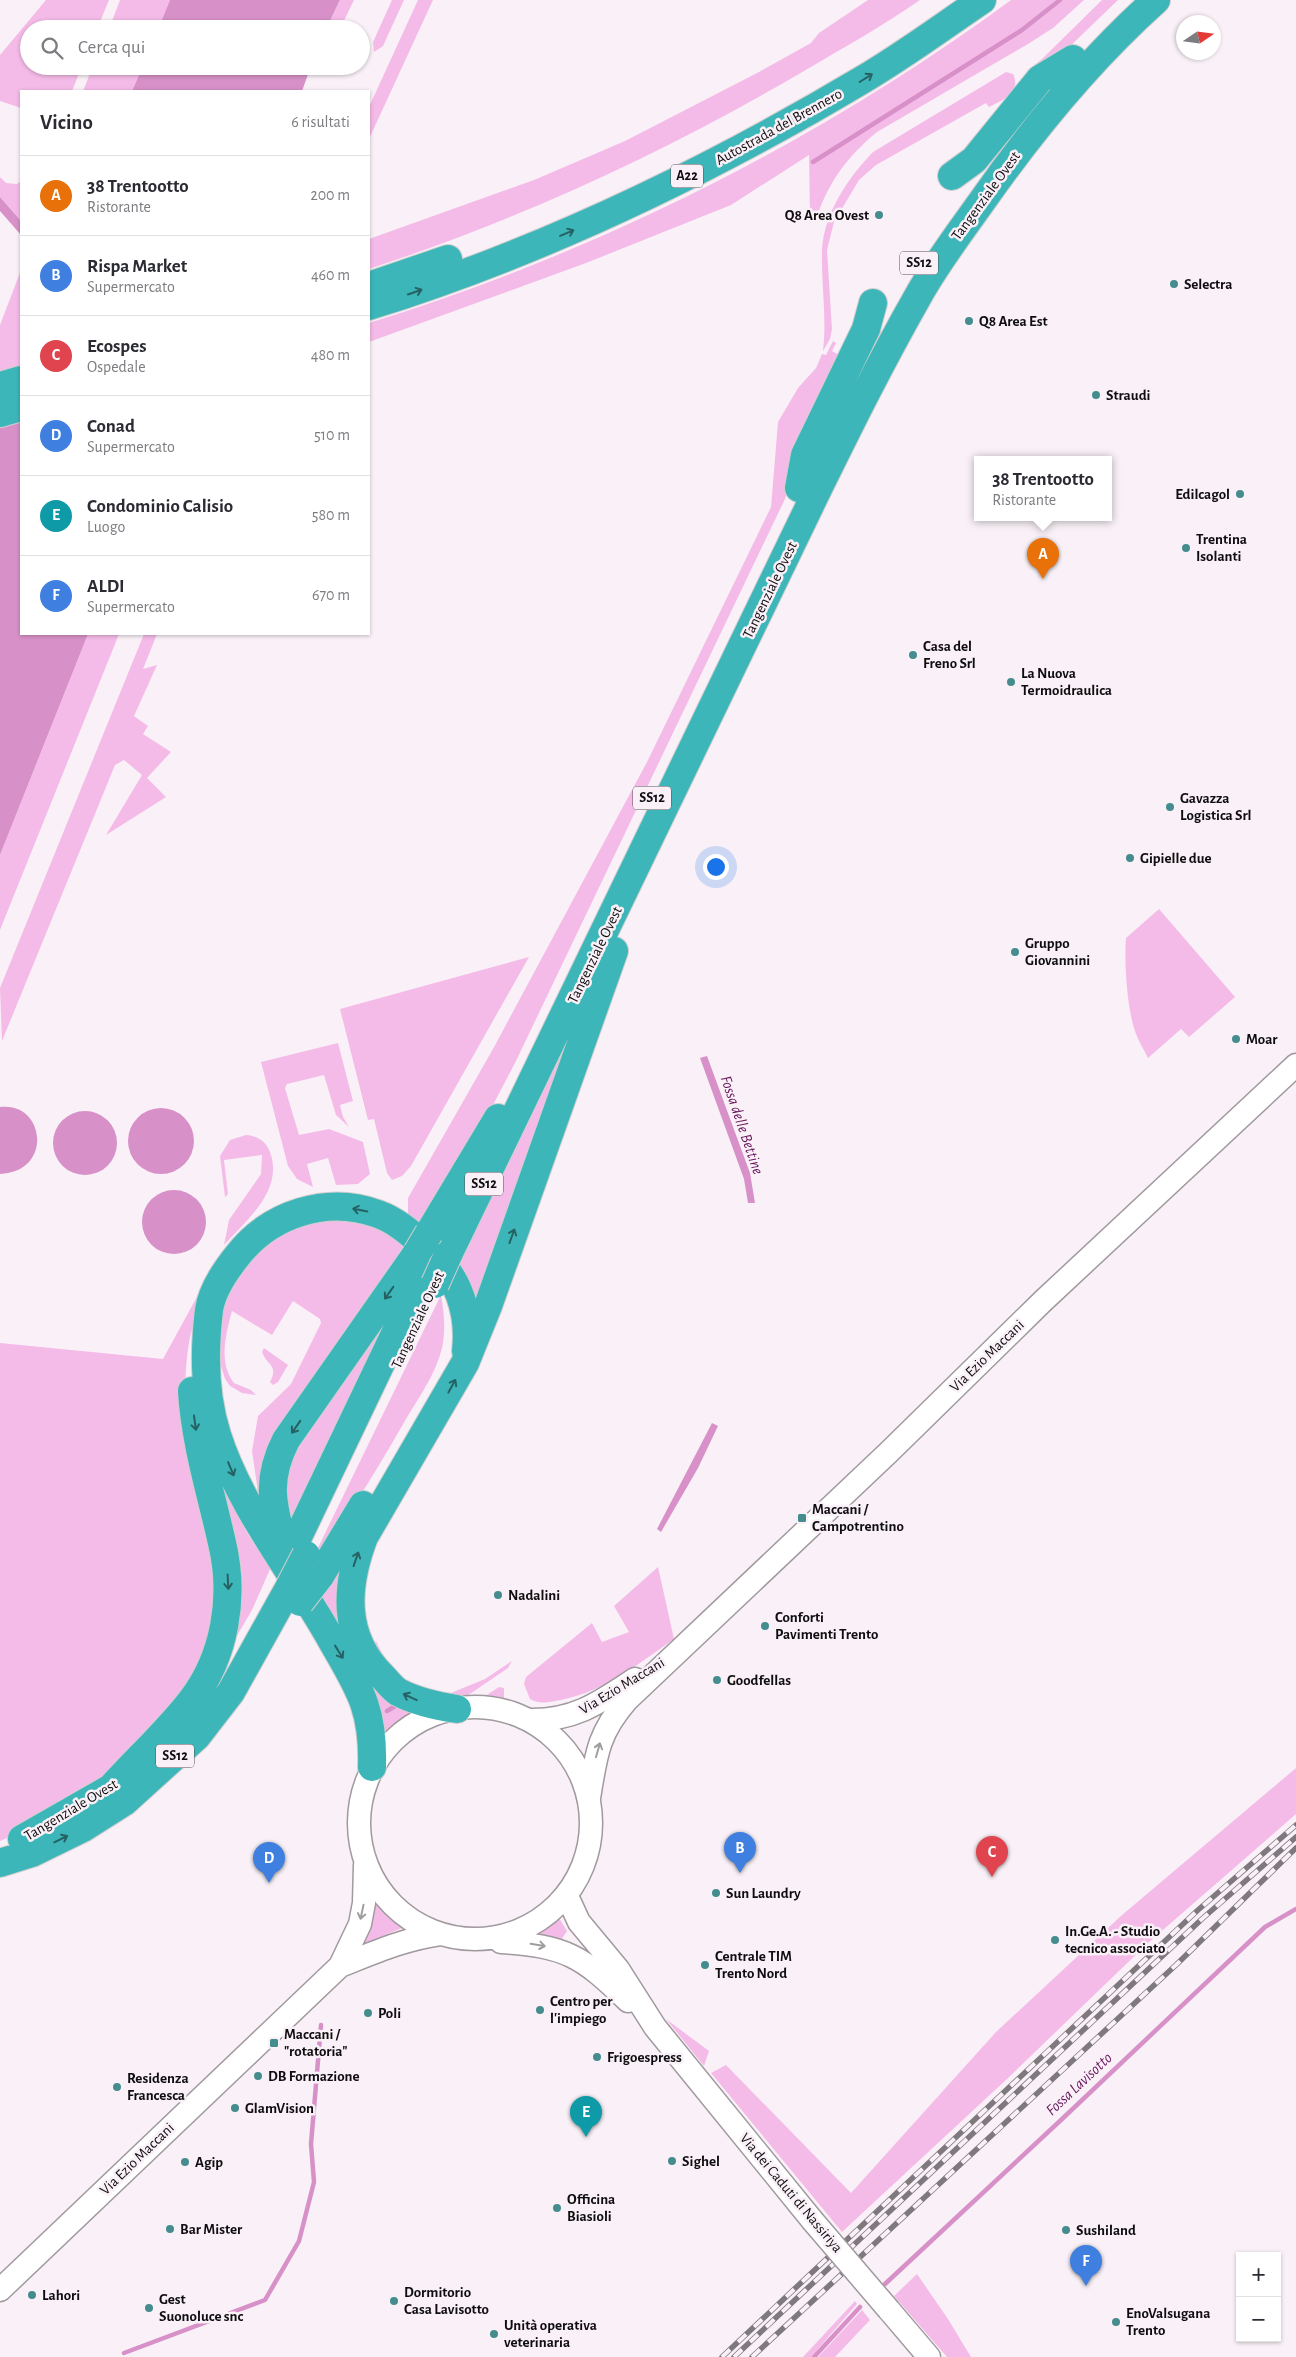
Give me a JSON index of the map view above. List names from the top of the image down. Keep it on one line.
{"streets":{"highway":["Autostrada del Brennero","A22","Tangenziale Ovest","SS12"],"street":["Via Ezio Maccani","Via dei Caduti di Nassiriya"]},"crossings":[["Via Ezio Maccani","Via dei Caduti di Nassiriya"]],"water":["Fossa delle Bettine","Fossa Lavisotto"],"places":{"other":["Q8 Area Ovest","Selectra","Q8 Area Est","Straudi","Edilcagol","Trentina Isolanti","Casa del Freno Srl","La Nuova Termoidraulica","Gavazza Logistica Srl","Gipielle due","Gruppo Giovannini","Moar","Nadalini","Conforti Pavimenti Trento","Goodfellas","Sun Laundry","In.Ge.A. - Studio tecnico associato","Centrale TIM Trento Nord","Centro per l'impiego","Poli","Frigoespress","DB Formazione","Residenza Francesca","GlamVision","Sighel","Agip","Officina Biasioli","Bar Mister","Sushiland","Lahori","Dormitorio Casa Lavisotto","Gest Suonoluce snc","EnoValsugana Trento","Unità operativa veterinaria"],"transit":["Maccani / Campotrentino","Maccani / \"rotatoria\""]},"north":"right","page":{"search":"Cerca qui","heading":["Vicino","6 risultati"],"list":[{"mark":"A","name":"38 Trentootto","note":"Ristorante","value":"200 m"},{"mark":"B","name":"Rispa Market","note":"Supermercato","value":"460 m"},{"mark":"C","name":"Ecospes","note":"Ospedale","value":"480 m"},{"mark":"D","name":"Conad","note":"Supermercato","value":"510 m"},{"mark":"E","name":"Condominio Calisio","note":"Luogo","value":"580 m"},{"mark":"F","name":"ALDI","note":"Supermercato","value":"670 m"}],"popup":["38 Trentootto","Ristorante"],"pins":["A","B","C","D","E","F"],"map_buttons":["+","−"]}}
